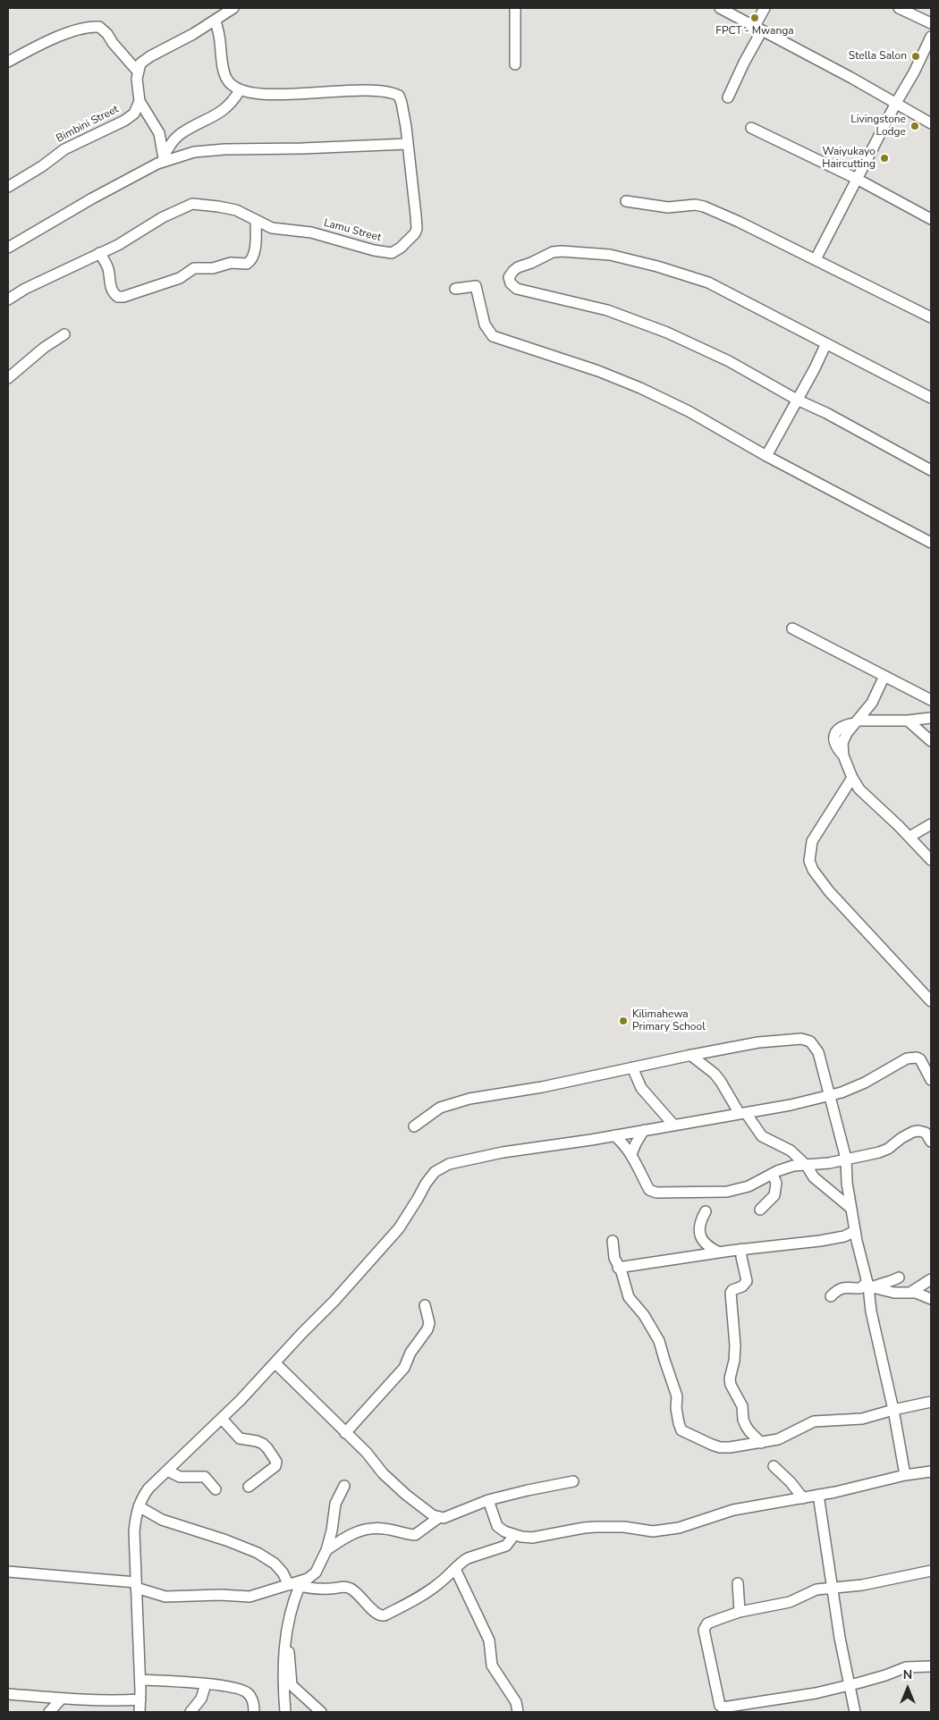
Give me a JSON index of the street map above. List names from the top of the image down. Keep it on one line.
{"streets":{"street":["Bimbini Street","Lamu Street"]},"places":["FPCT - Mwanga","Stella Salon","Livingstone Lodge","Waiyukayo Haircutting","Kilimahewa Primary School"],"north":"top"}
